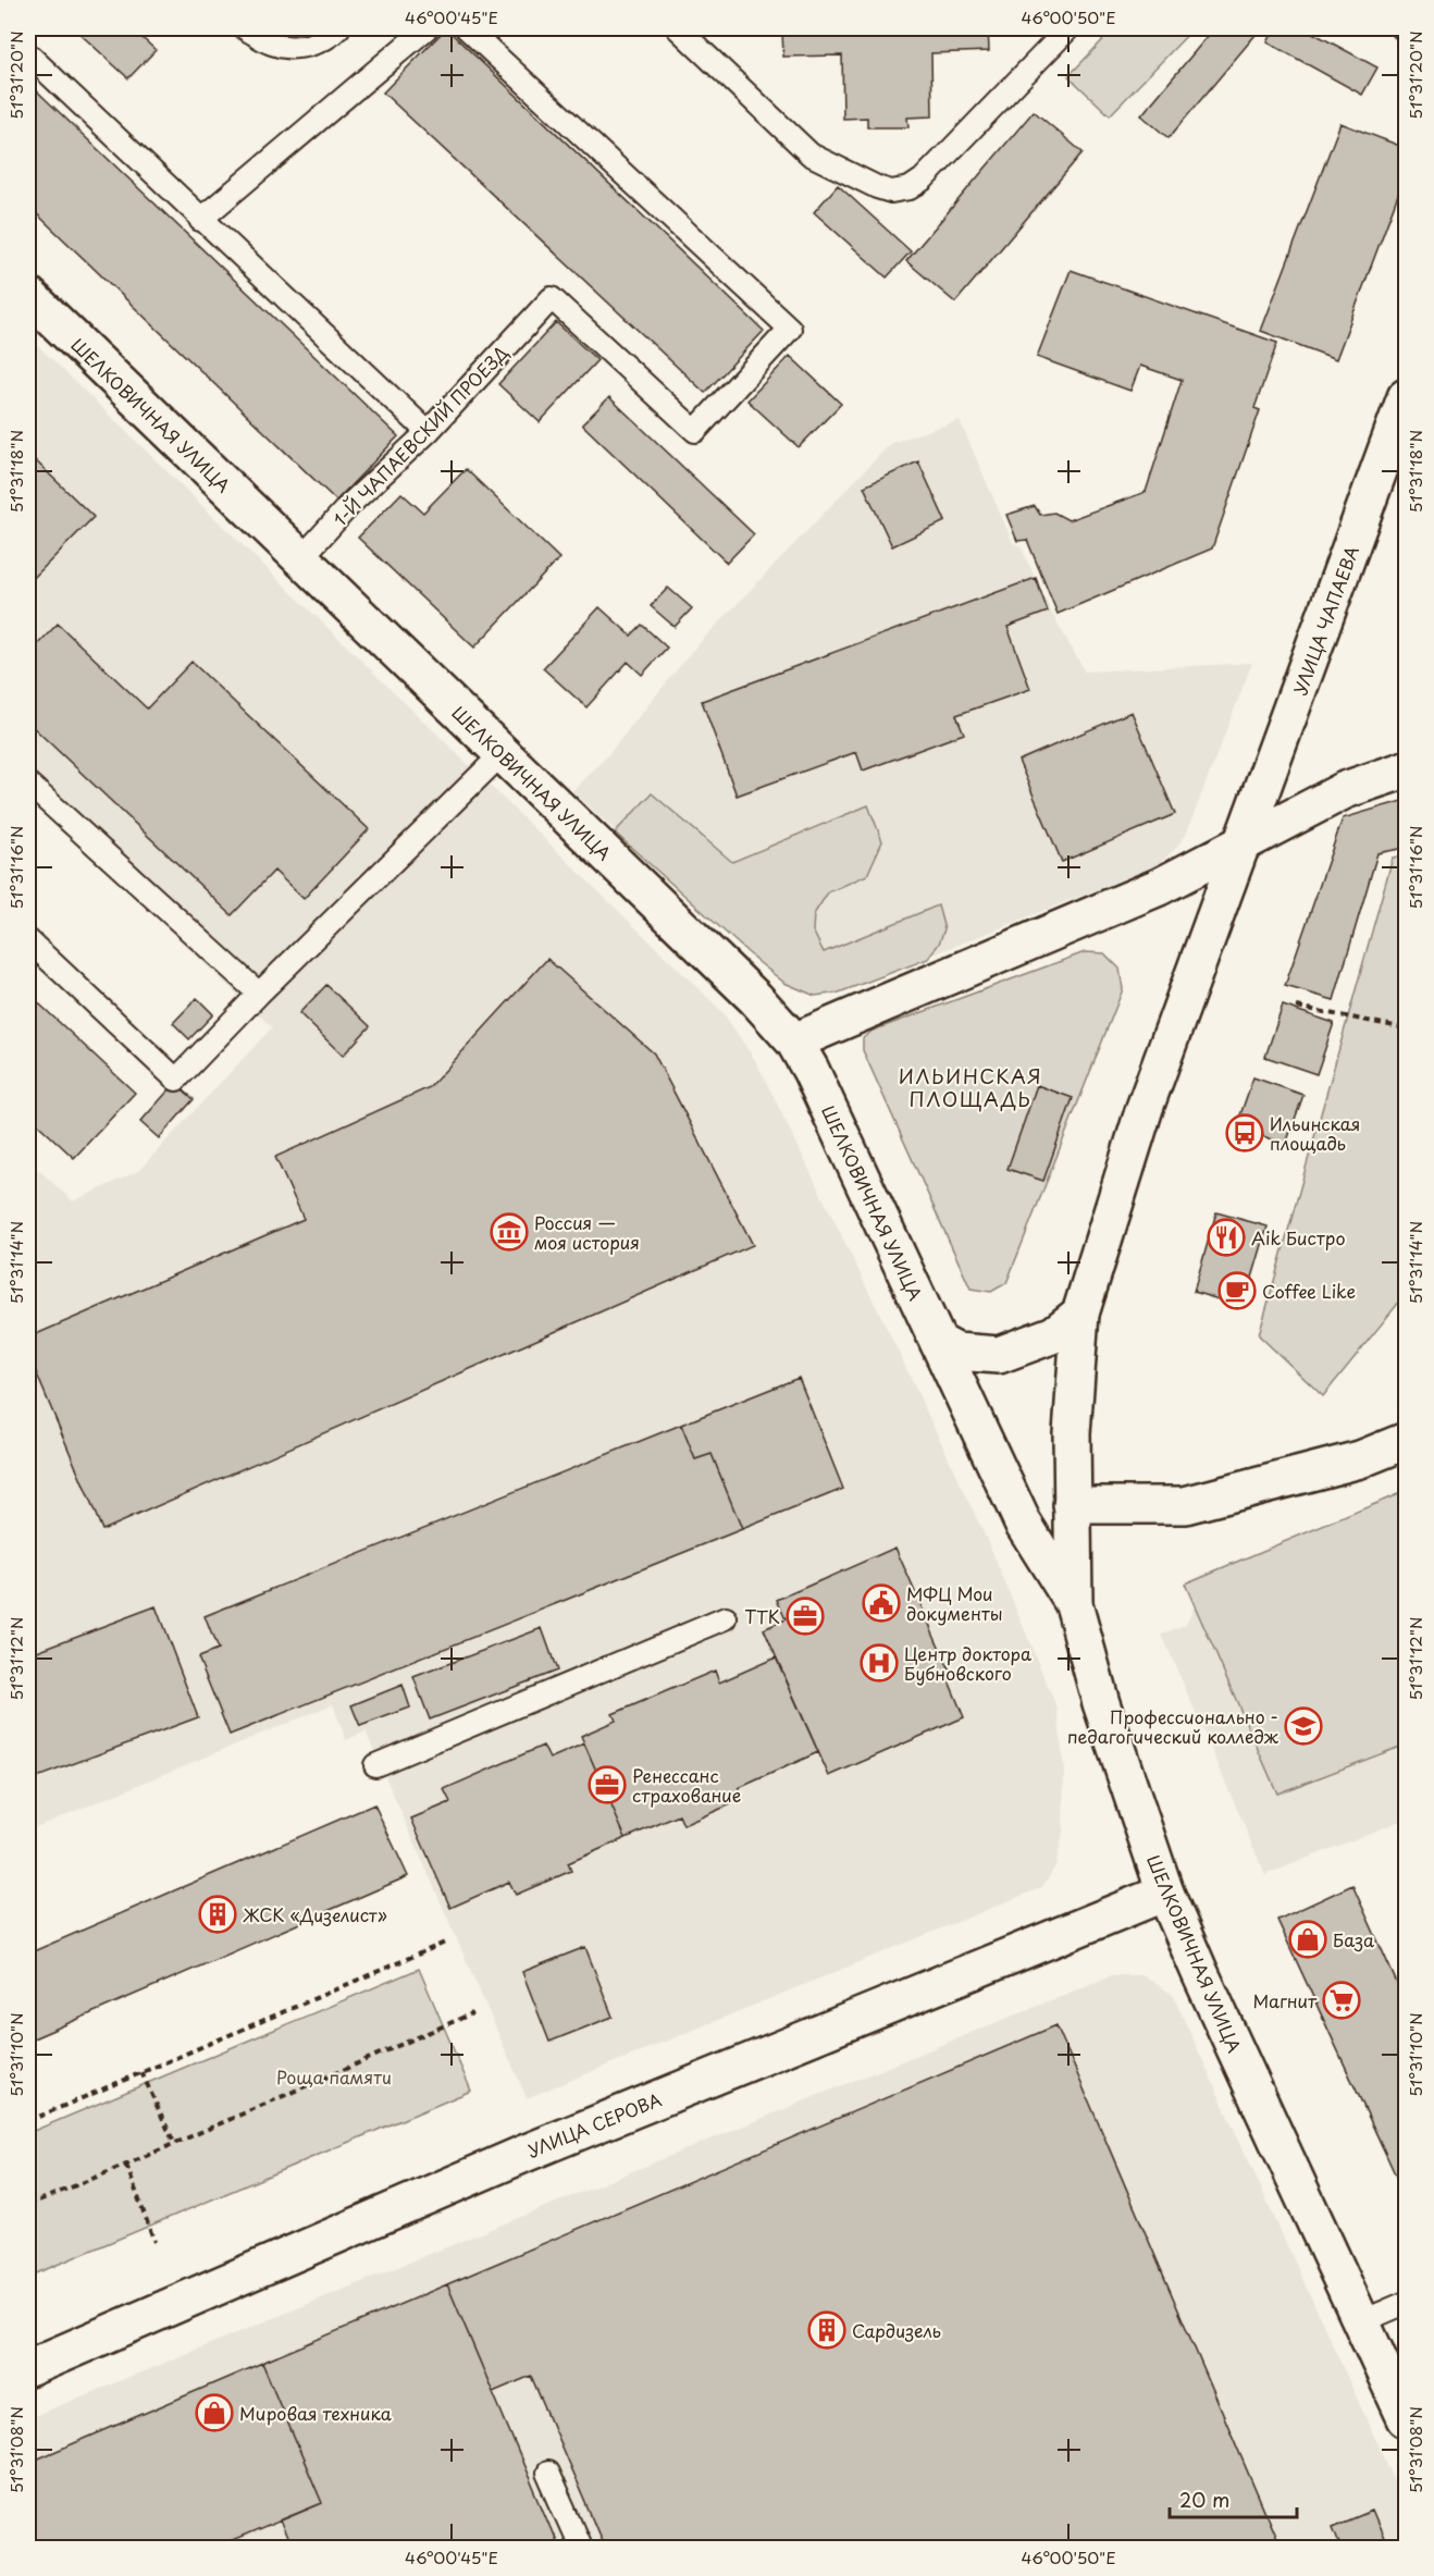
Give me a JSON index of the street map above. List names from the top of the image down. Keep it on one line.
{"streets":{"street":["ШЕЛКОВИЧНАЯ УЛИЦА","УЛИЦА ЧАПАЕВА","УЛИЦА СЕРОВА"],"lane":["1-Й ЧАПАЕВСКИЙ ПРОЕЗД"]},"crossings":[["ШЕЛКОВИЧНАЯ УЛИЦА","1-Й ЧАПАЕВСКИЙ ПРОЕЗД"],["ШЕЛКОВИЧНАЯ УЛИЦА","УЛИЦА СЕРОВА"]],"districts":["ИЛЬИНСКАЯ ПЛОЩАДЬ"],"parks":["Роща памяти"],"places":{"bus stop":["Ильинская площадь"],"museum":["Россия — моя история"],"restaurant":["Aik Бистро"],"cafe":["Coffee Like"],"public building":["МФЦ Мои документы"],"office":["ТТК","Ренессанс страхование"],"hospital":["Центр доктора Бубновского"],"school or university":["Профессионально - педагогический колледж"],"building":["ЖСК «Дизелист»","Сардизель"],"shop":["База","Мировая техника"],"supermarket":["Магнит"]},"scale_bar":"20 m","coordinates":["46°00'45\"E","46°00'50\"E","51°31'20\"N","51°31'18\"N","51°31'16\"N","51°31'14\"N","51°31'12\"N","51°31'10\"N","51°31'08\"N"]}
